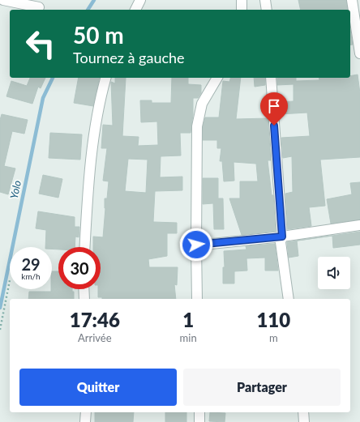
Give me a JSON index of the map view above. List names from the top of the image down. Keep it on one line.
{"water":["Yolo"],"page":{"turn":["50 m","Tournez à gauche"],"speed":"29 km/h","limit":"30","eta":["17:46","Arrivée","1","min","110","m"],"buttons":["Quitter","Partager"]}}
